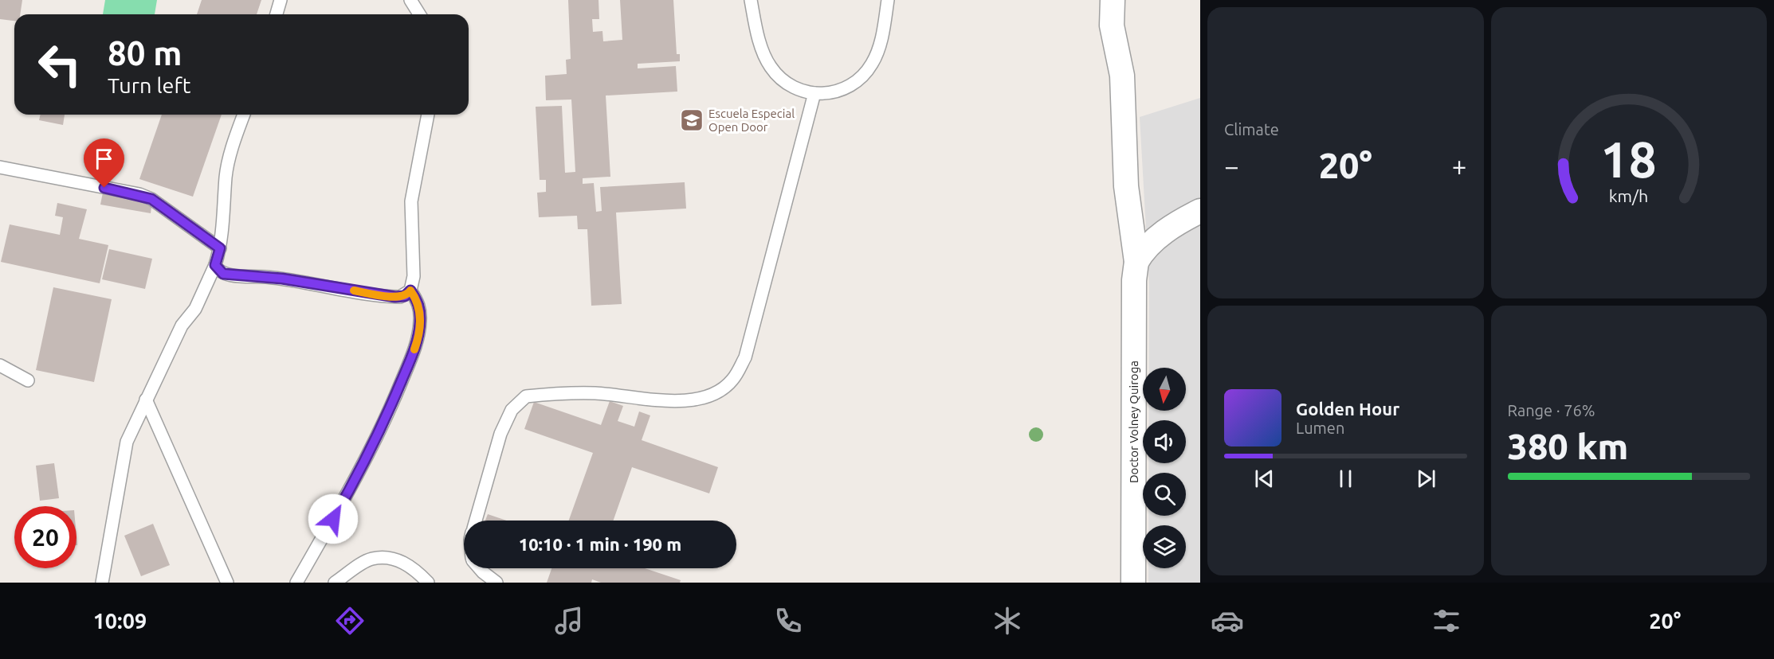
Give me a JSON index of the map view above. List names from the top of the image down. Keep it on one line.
{"streets":{"street":["Doctor Volney Quiroga"]},"places":{"school or university":["Escuela Especial Open Door"]},"north":"bottom","page":{"tile":["Climate",["Range · 76%","380 km"]],"turn":["80 m","Turn left"],"heat":["−","20°","+"],"song":["Golden Hour","Lumen"],"limit":"20","trip":"10:10 · 1 min · 190 m","tabs":["10:09","20°"],"gauge":["18","km/h"]}}
